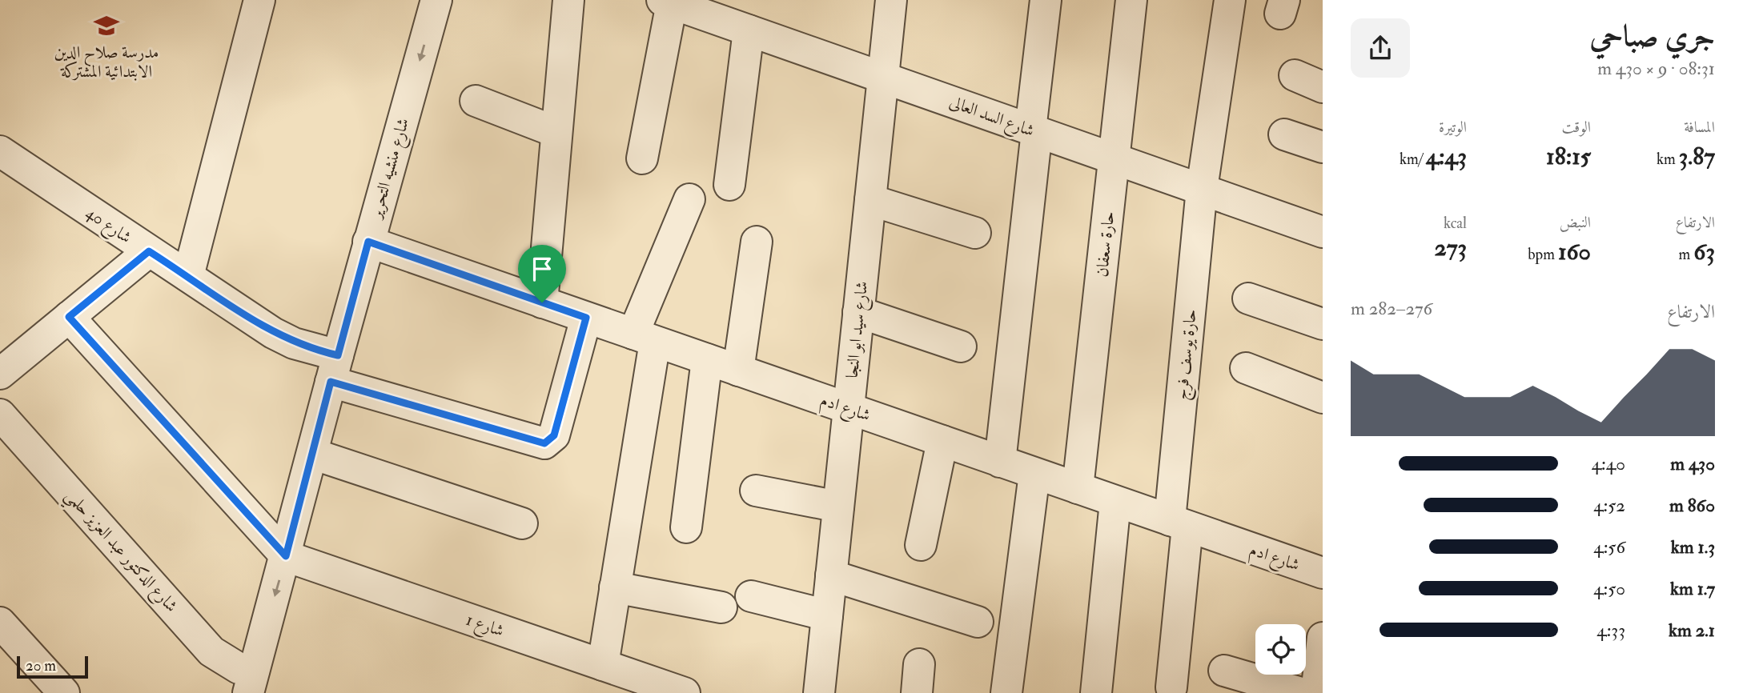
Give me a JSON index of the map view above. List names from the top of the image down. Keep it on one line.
{"streets":{"street":["شارع السد العالى","شارع منشيه التحرير","شارع 40","حارة سعفان","شارع سيد ابو النجا","حارة يوسف فرج","شارع ادم","شارع الدكتور عبد العزيز حلمي","شارع 1"]},"crossings":[["شارع السد العالى","حارة سعفان"],["شارع السد العالى","شارع سيد ابو النجا"],["شارع السد العالى","حارة يوسف فرج"],["شارع منشيه التحرير","شارع 40"],["شارع منشيه التحرير","شارع ادم"],["شارع منشيه التحرير","شارع الدكتور عبد العزيز حلمي"],["شارع منشيه التحرير","شارع 1"],["شارع 40","شارع ادم"],["حارة سعفان","شارع ادم"],["شارع سيد ابو النجا","شارع ادم"],["حارة يوسف فرج","شارع ادم"]],"places":{"school or university":["مدرسة صلاح الدين الابتدائية المشتركة"]},"scale_bar":"20 m","page":{"heading":["جري صباحي","08:31 · 9 × 430 m"],"stats":[["المسافة","3.87 km"],["الوقت","18:15"],["الوتيرة","4:43 /km"],["الارتفاع","63 m"],["النبض","160 bpm"],["kcal","273"]],"chart":["الارتفاع","276–282 m"],"list":[{"name":"430 m","note":"4:40"},{"name":"860 m","note":"4:52"},{"name":"1.3 km","note":"4:56"},{"name":"1.7 km","note":"4:50"},{"name":"2.1 km","note":"4:33"}],"scale":"20 m"}}
